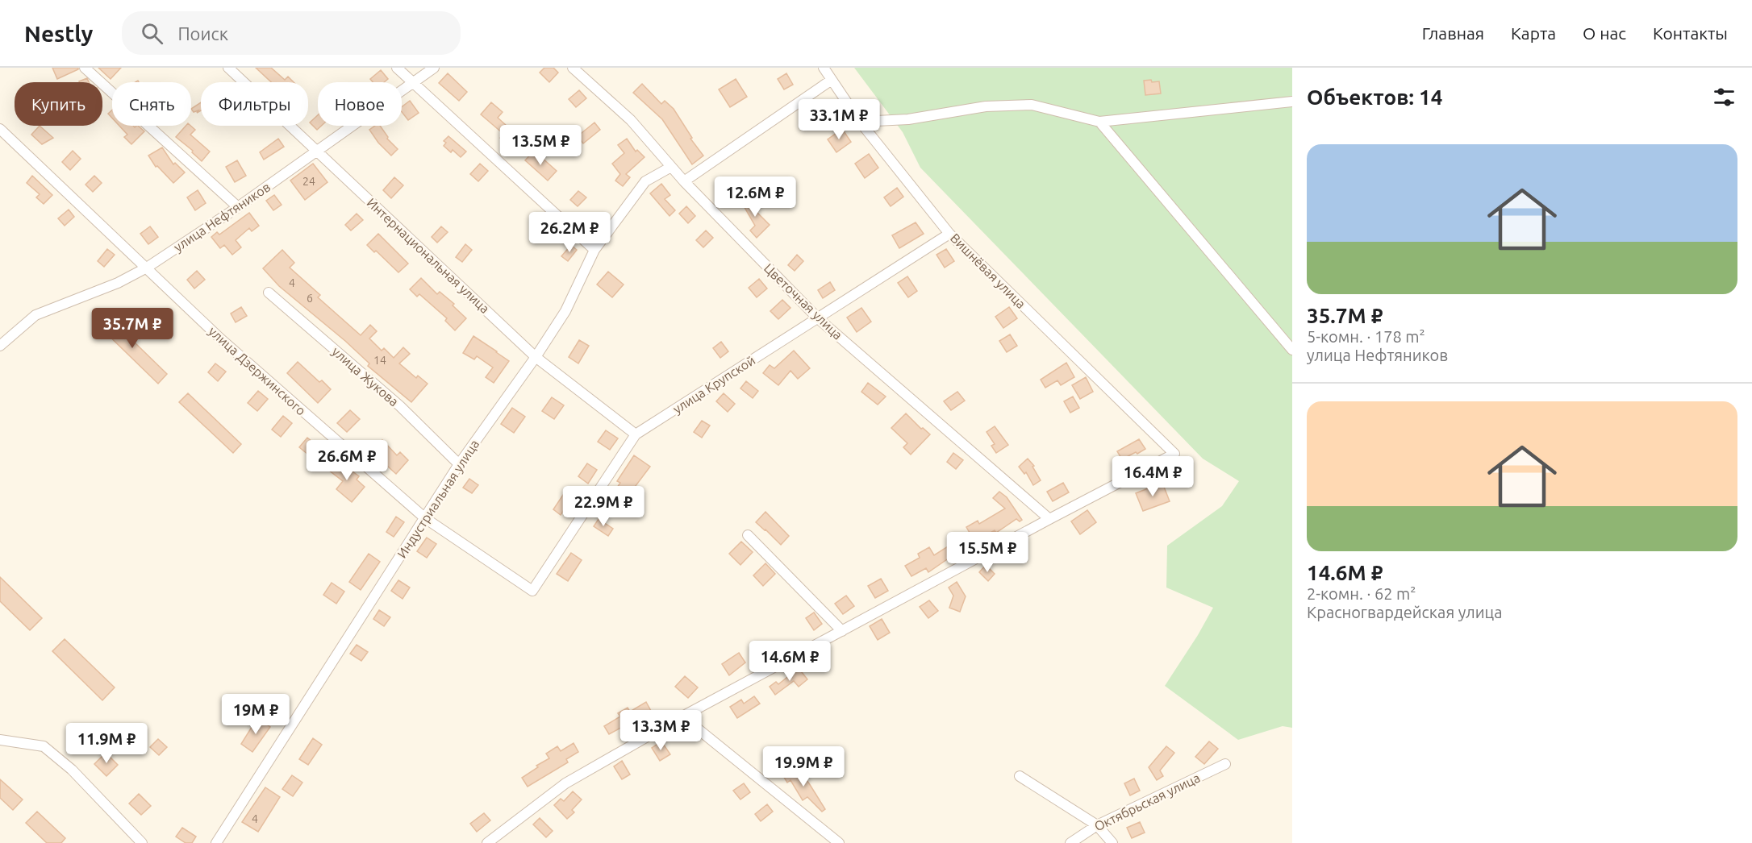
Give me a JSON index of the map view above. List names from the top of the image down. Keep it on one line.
{"streets":{"street":["улица Нефтяников","Интернациональная улица","Вишнёвая улица","Цветочная улица","улица Дзержинского","улица Жукова","улица Крупской","Индустриальная улица","Октябрьская улица"]},"crossings":[["улица Нефтяников","Интернациональная улица"],["улица Нефтяников","улица Дзержинского"],["Интернациональная улица","улица Крупской"],["Интернациональная улица","Индустриальная улица"],["Вишнёвая улица","Цветочная улица"],["Вишнёвая улица","улица Крупской"],["Цветочная улица","улица Крупской"],["Цветочная улица","Индустриальная улица"],["улица Дзержинского","улица Крупской"],["улица Дзержинского","Индустриальная улица"],["улица Жукова","Индустриальная улица"]],"house_numbers":["24","4","6","14","4"],"page":{"header":"Nestly","search":"Поиск","nav":["Главная","Карта","О нас","Контакты"],"heading":"Объектов: 14","chip":["Купить","Снять","Фильтры","Новое"],"price":["33.1M ₽","13.5M ₽","12.6M ₽","26.2M ₽","35.7M ₽","26.6M ₽","16.4M ₽","22.9M ₽","15.5M ₽","14.6M ₽","19M ₽","13.3M ₽","11.9M ₽","19.9M ₽"],"list":[{"name":"35.7M ₽","note":"5-комн. · 178 m² · улица Нефтяников"},{"name":"14.6M ₽","note":"2-комн. · 62 m² · Красногвардейская улица"}]}}
